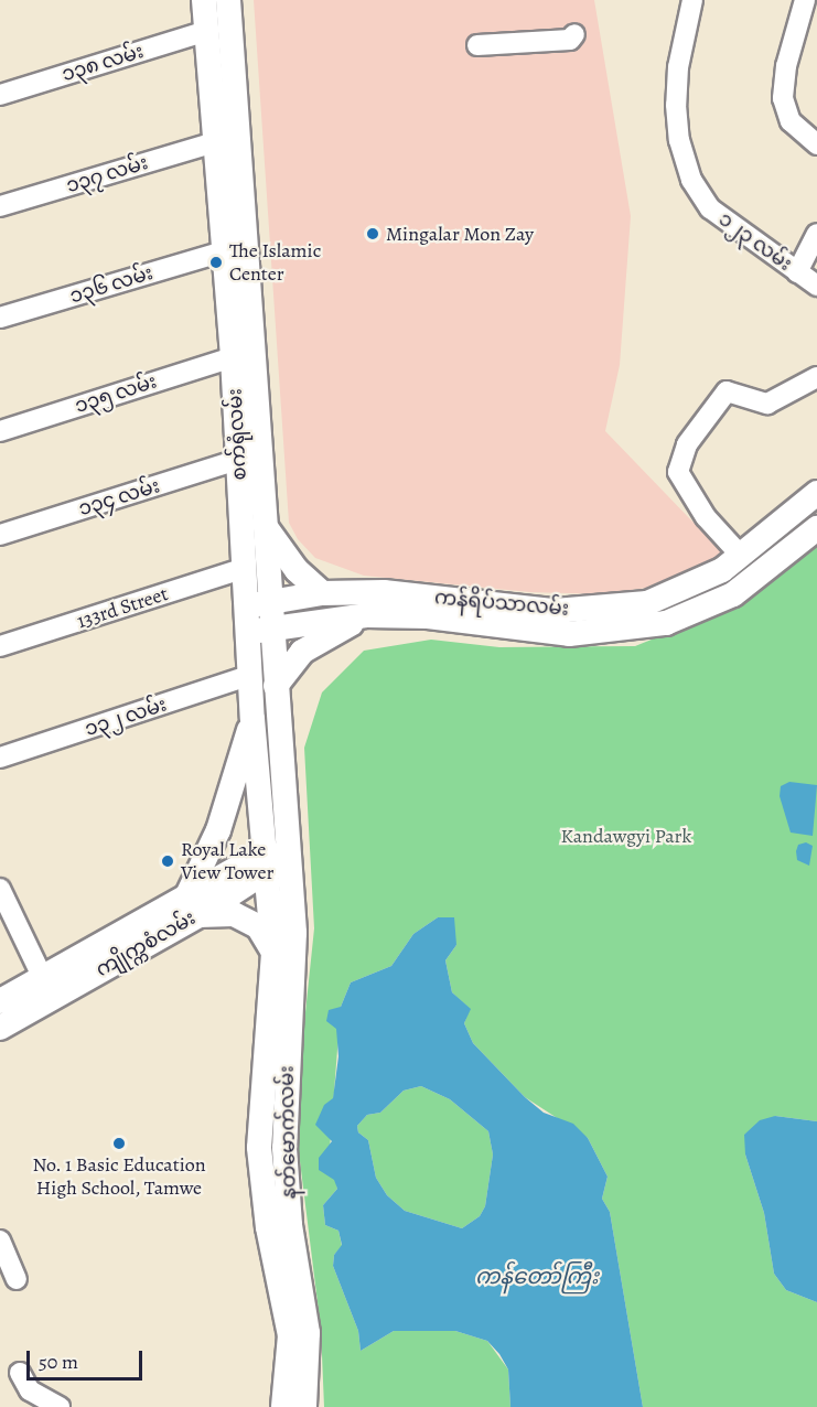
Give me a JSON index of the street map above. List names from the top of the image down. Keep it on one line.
{"streets":{"main road":["စက်ရုံလမ်း","ကန်ရိပ်သာလမ်း","ကျိုက္ကစံလမ်း","နတ်မောက်လမ်း"],"street":["၁၃၈ လမ်း","၁၃၇ လမ်း","၁၂၃ လမ်း","၁၃၆ လမ်း","၁၃၅ လမ်း","၁၃၄ လမ်း","133rd Street","၁၃၂ လမ်း"]},"crossings":[["၁၃၈ လမ်း","စက်ရုံလမ်း"],["၁၃၇ လမ်း","စက်ရုံလမ်း"],["၁၃၆ လမ်း","စက်ရုံလမ်း"],["၁၃၅ လမ်း","စက်ရုံလမ်း"],["စက်ရုံလမ်း","၁၃၄ လမ်း"],["စက်ရုံလမ်း","ကန်ရိပ်သာလမ်း"],["စက်ရုံလမ်း","133rd Street"],["စက်ရုံလမ်း","၁၃၂ လမ်း"],["စက်ရုံလမ်း","ကျိုက္ကစံလမ်း"],["စက်ရုံလမ်း","နတ်မောက်လမ်း"],["ကျိုက္ကစံလမ်း","နတ်မောက်လမ်း"]],"water":["ကန်တော်ကြီး"],"parks":["Kandawgyi Park"],"places":["Mingalar Mon Zay","The Islamic Center","Royal Lake View Tower","No. 1 Basic Education High School, Tamwe"],"scale_bar":"50 m"}
